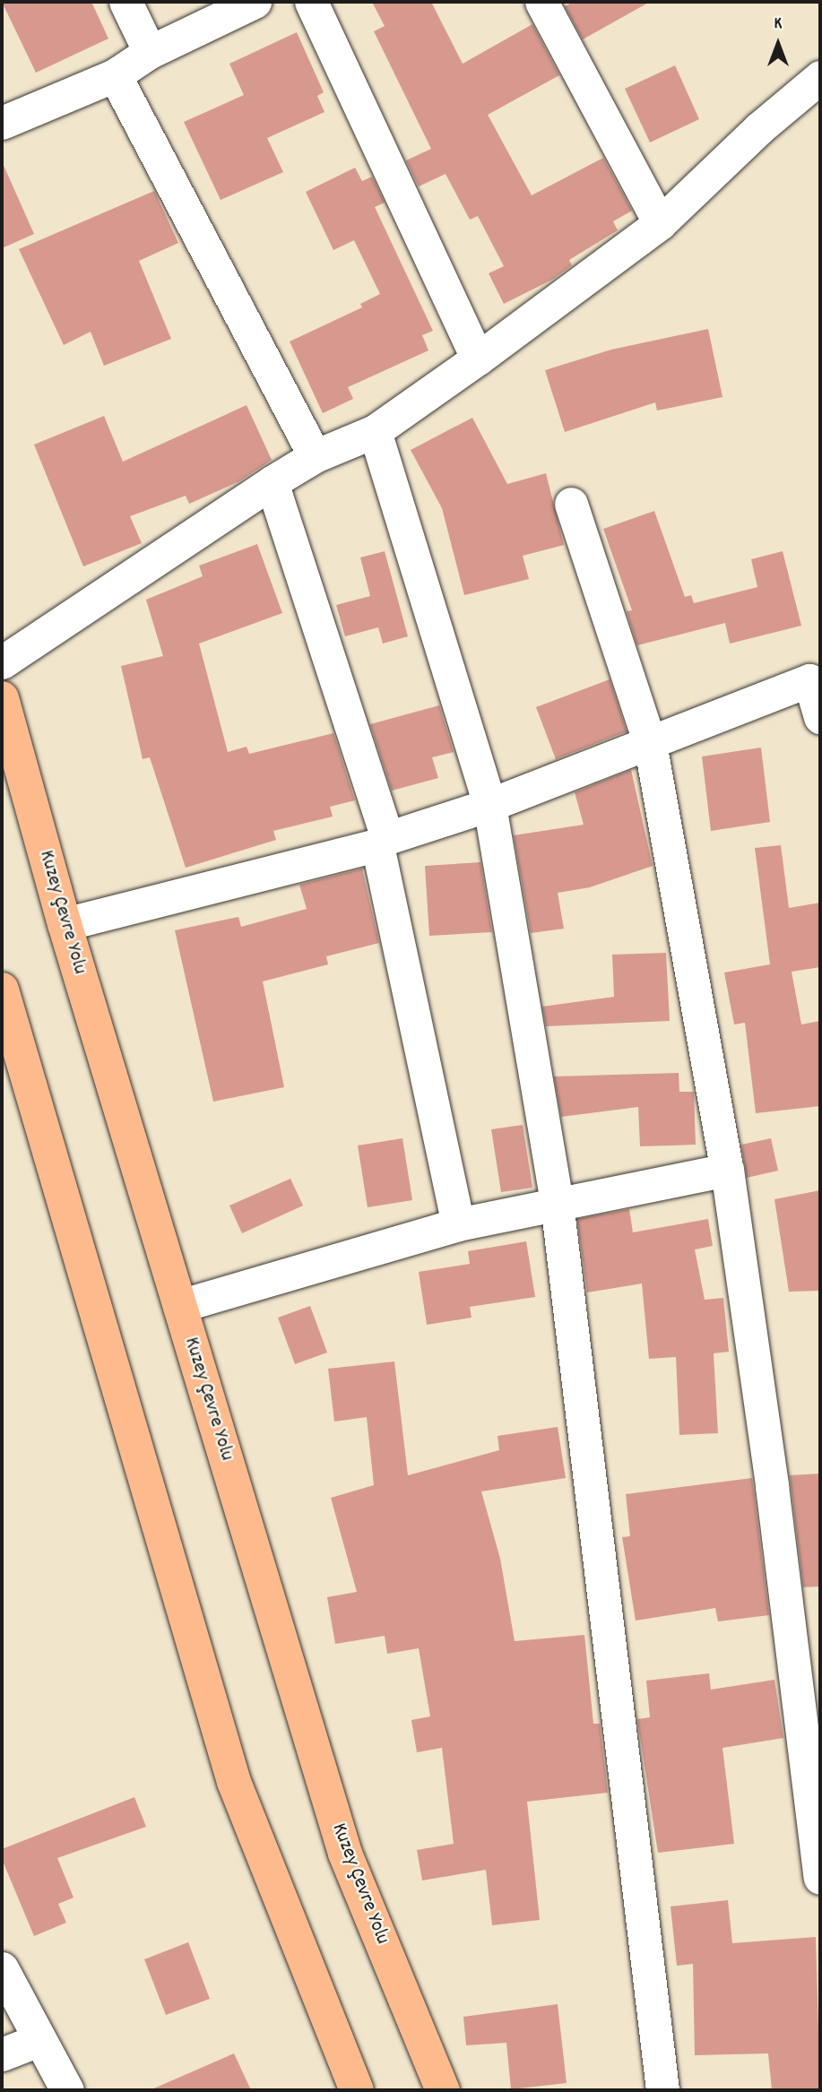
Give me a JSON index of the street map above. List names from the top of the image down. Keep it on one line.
{"streets":{"highway":["Kuzey Çevre Yolu"]},"north":"top"}
